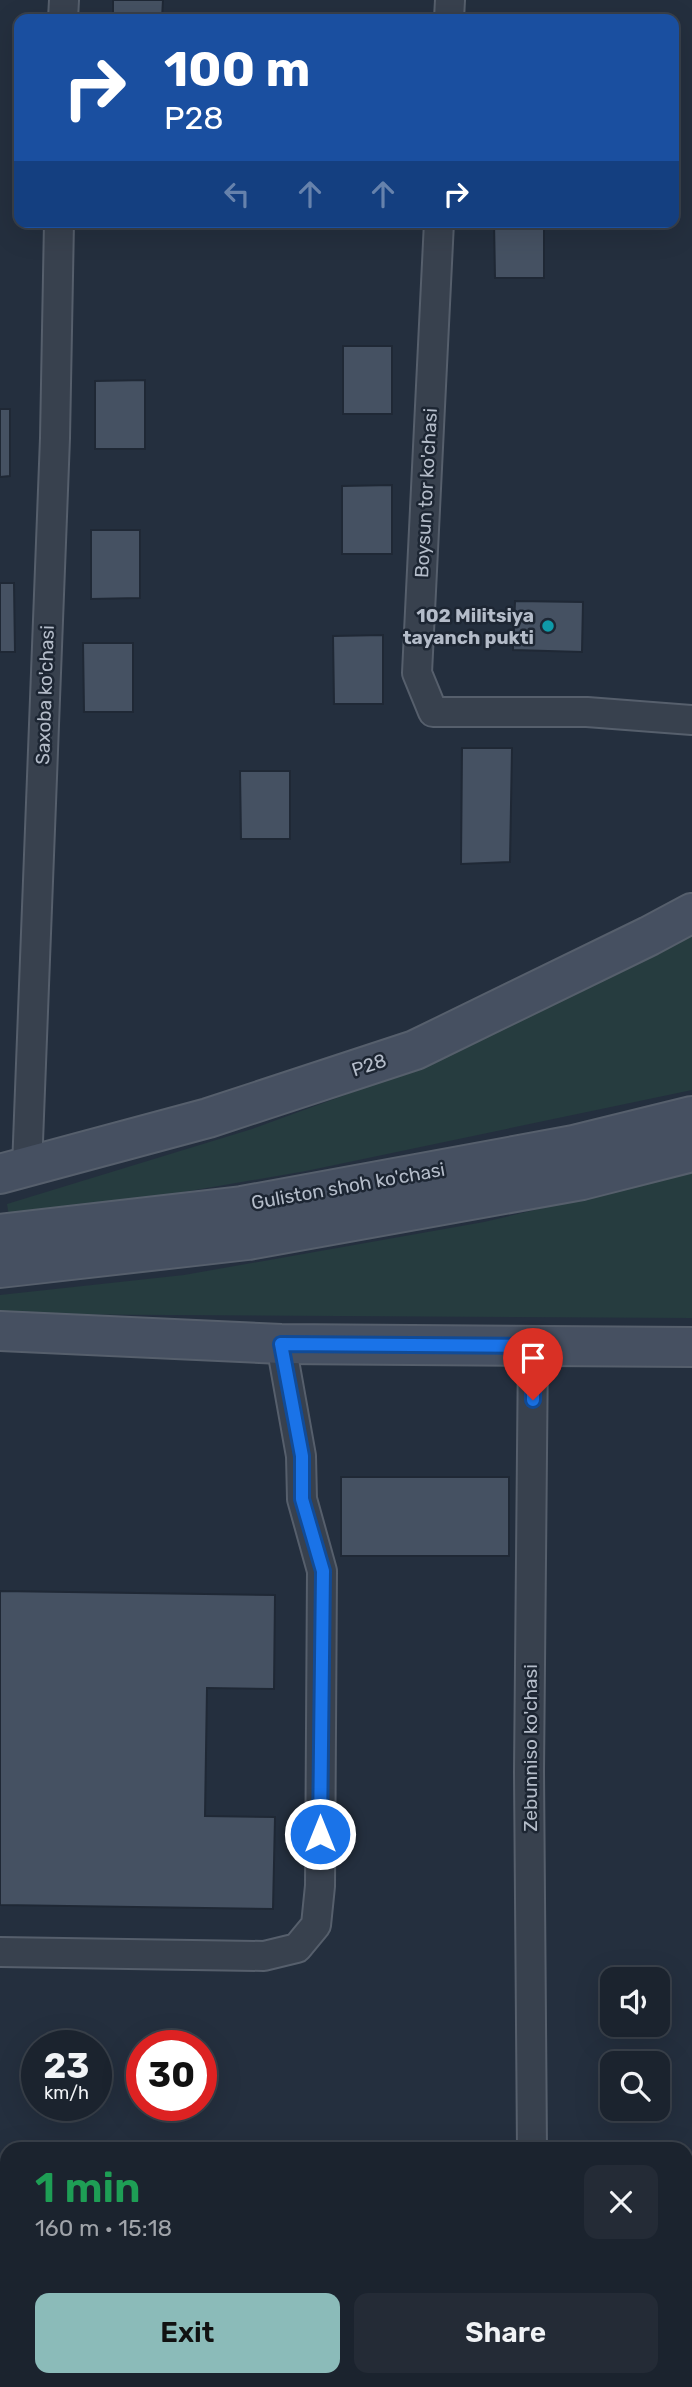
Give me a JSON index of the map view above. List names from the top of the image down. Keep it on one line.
{"streets":{"main road":["Р28","Guliston shoh ko'chasi"],"street":["Boysun tor ko'chasi","Saxoba ko'chasi","Zebunniso ko'chasi"]},"crossings":[["Saxoba ko'chasi","Р28"]],"places":["102 Militsiya tayanch pukti"],"page":{"turn":["100 m","Р28"],"speed":"23 km/h","limit":"30","heading":["1 min","160 m · 15:18"],"buttons":["Exit","Share"]}}
